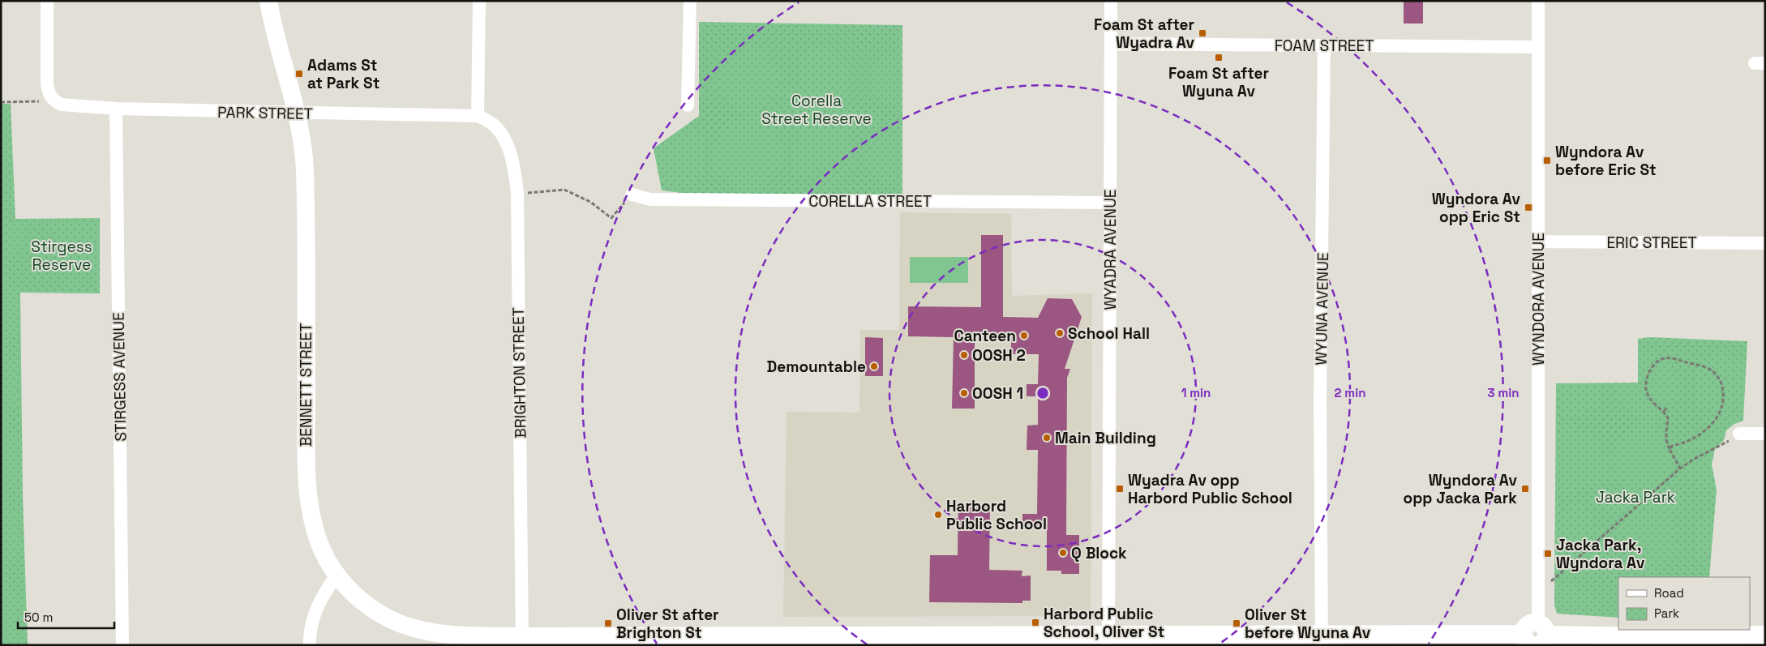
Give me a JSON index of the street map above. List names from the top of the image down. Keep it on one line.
{"streets":{"main road":["BENNETT STREET"],"street":["FOAM STREET","PARK STREET","CORELLA STREET","ERIC STREET","WYADRA AVENUE","WYNDORA AVENUE","WYUNA AVENUE","BRIGHTON STREET","STIRGESS AVENUE"]},"crossings":[["FOAM STREET","WYADRA AVENUE"],["FOAM STREET","WYNDORA AVENUE"],["FOAM STREET","WYUNA AVENUE"],["PARK STREET","BRIGHTON STREET"],["PARK STREET","STIRGESS AVENUE"],["PARK STREET","BENNETT STREET"],["CORELLA STREET","WYADRA AVENUE"],["ERIC STREET","WYNDORA AVENUE"],["WYADRA AVENUE","BENNETT STREET"],["WYUNA AVENUE","BENNETT STREET"],["BRIGHTON STREET","BENNETT STREET"]],"parks":["Corella Street Reserve","Stirgess Reserve","Jacka Park"],"places":{"transit":["Foam St after Wyadra Av","Foam St after Wyuna Av","Adams St at Park St","Wyndora Av before Eric St","Wyndora Av opp Eric St","Wyadra Av opp Harbord Public School","Wyndora Av opp Jacka Park","Jacka Park, Wyndora Av","Harbord Public School, Oliver St","Oliver St after Brighton St","Oliver St before Wyuna Av"],"other":["School Hall","Canteen","OOSH 2","Demountable","OOSH 1","Main Building","Harbord Public School","Q Block"]},"legend":["Road","Park"],"scale_bar":"50 m","rings":["1 min","2 min","3 min"]}
